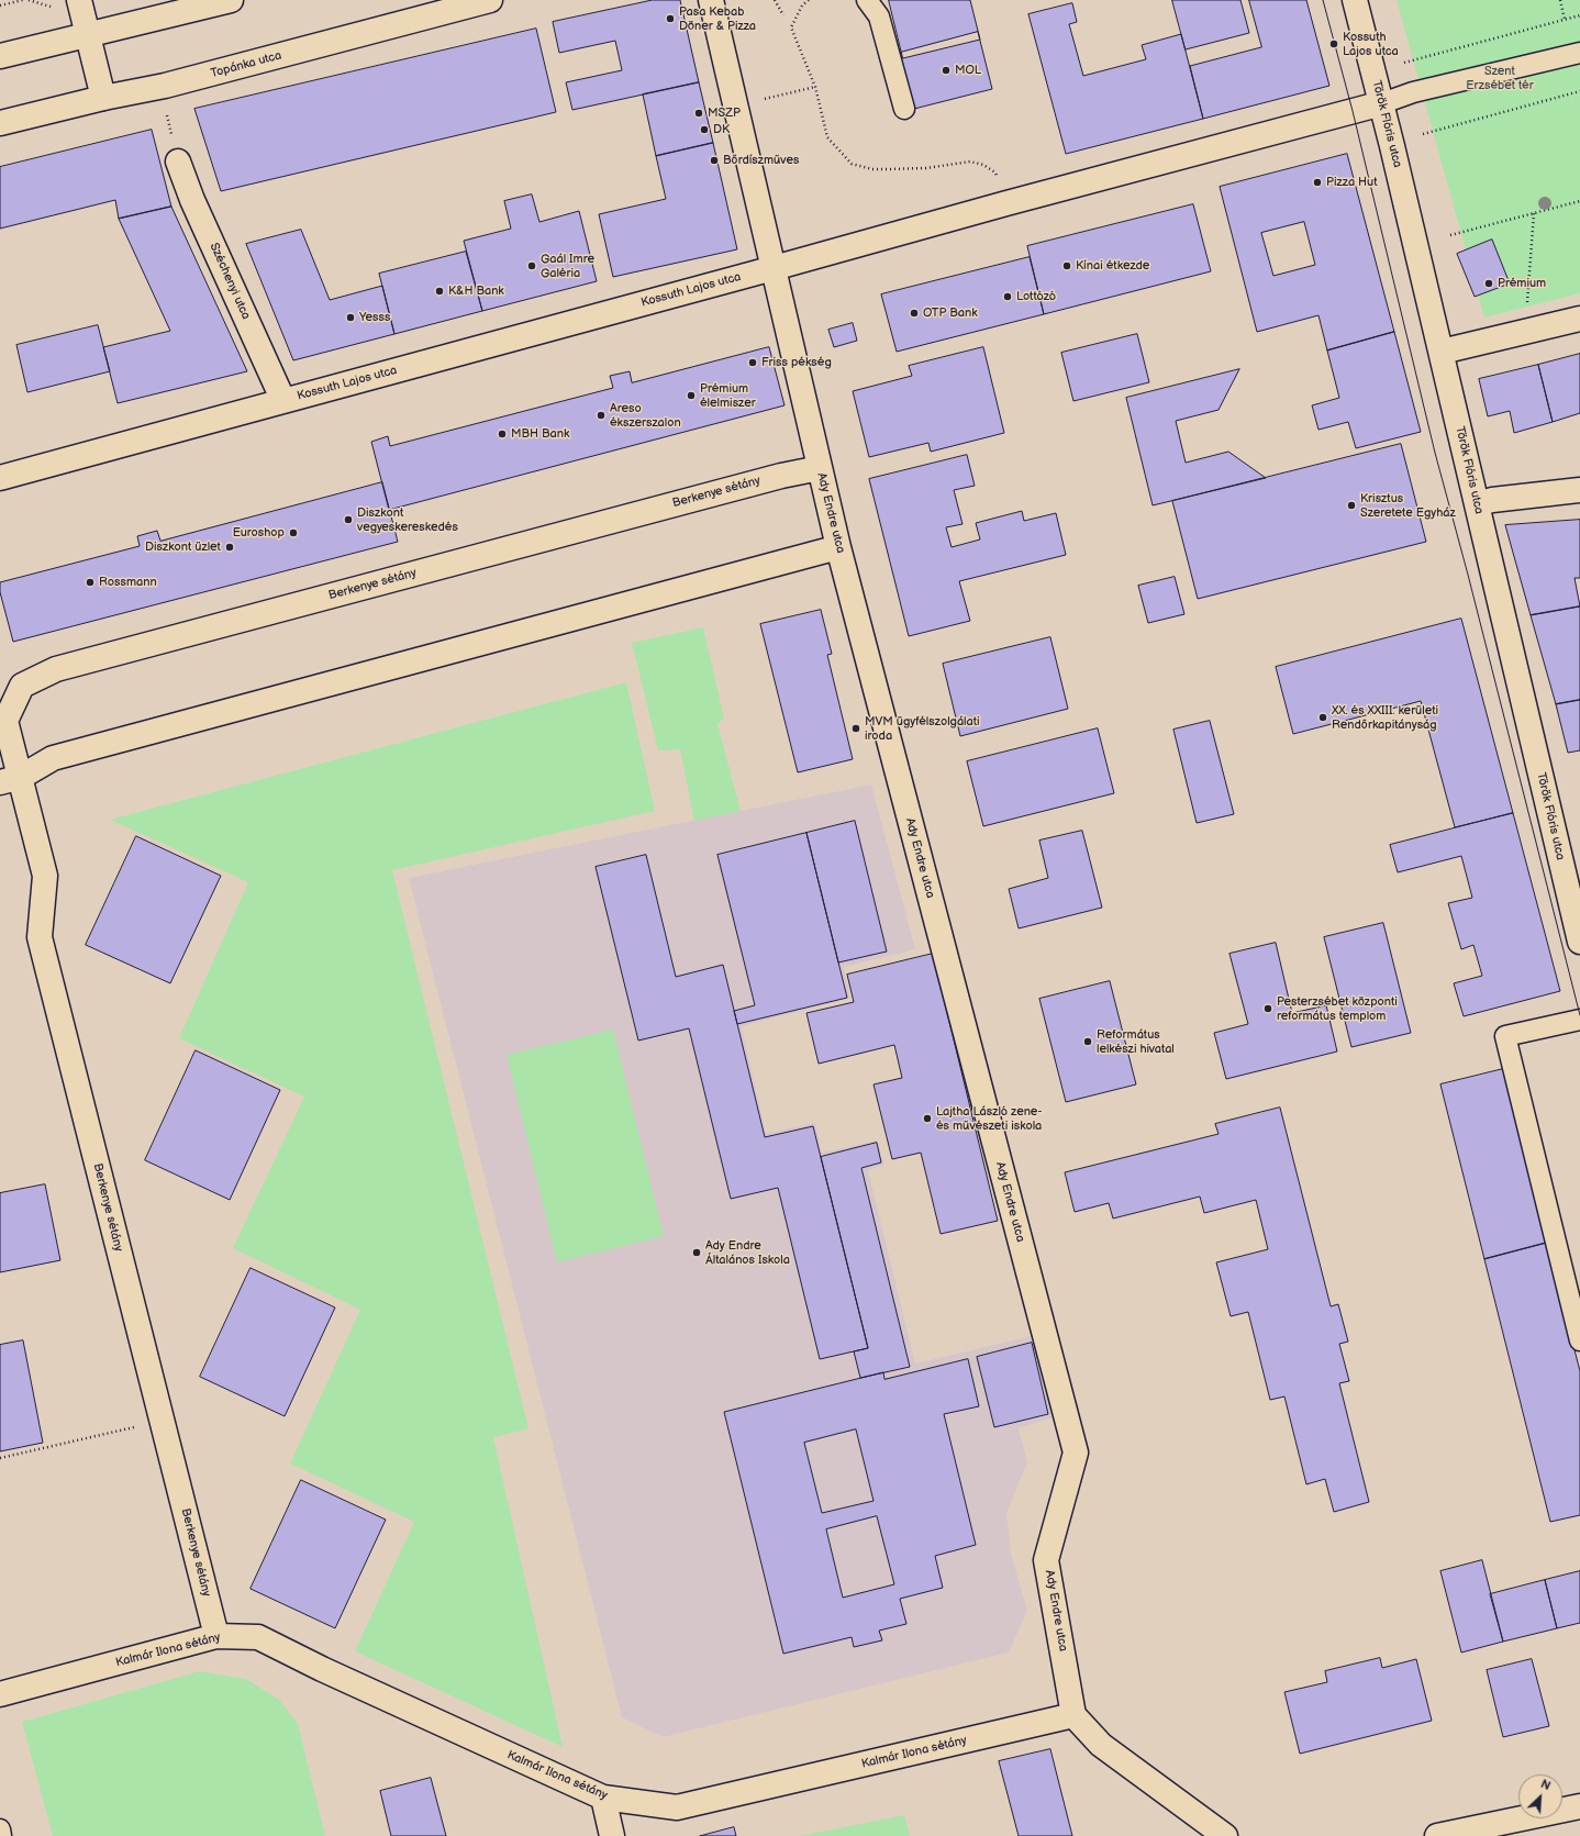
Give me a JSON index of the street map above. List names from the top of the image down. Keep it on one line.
{"streets":{"street":["Topánka utca","Török Flóris utca","Széchenyi utca","Kossuth Lajos utca","Berkenye sétány","Ady Endre utca","Kalmár Ilona sétány"]},"crossings":[["Török Flóris utca","Kossuth Lajos utca"],["Széchenyi utca","Kossuth Lajos utca"],["Kossuth Lajos utca","Ady Endre utca"],["Berkenye sétány","Ady Endre utca"],["Berkenye sétány","Kalmár Ilona sétány"],["Ady Endre utca","Kalmár Ilona sétány"]],"parks":["Szent Erzsébet tér"],"places":["Pasa Kebab Döner & Pizza","Kossuth Lajos utca","MOL","MSZP","DK","Bőrdíszműves","Pizza Hut","Gaál Imre Galéria","Kínai étkezde","Prémium","K&H Bank","Lottózó","OTP Bank","Yesss","Friss pékség","Prémium élelmiszer","Areso ékszerszalon","MBH Bank","Krisztus Szeretete Egyház","Diszkont vegyeskereskedés","Euroshop","Diszkont üzlet","Rossmann","XX. és XXIII. kerületi Rendőrkapitányság","MVM ügyfélszolgálati iroda","Pesterzsébet központi református templom","Református lelkészi hivatal","Lajtha László zene- és művészeti iskola","Ady Endre Általános Iskola"],"north":"top right"}
